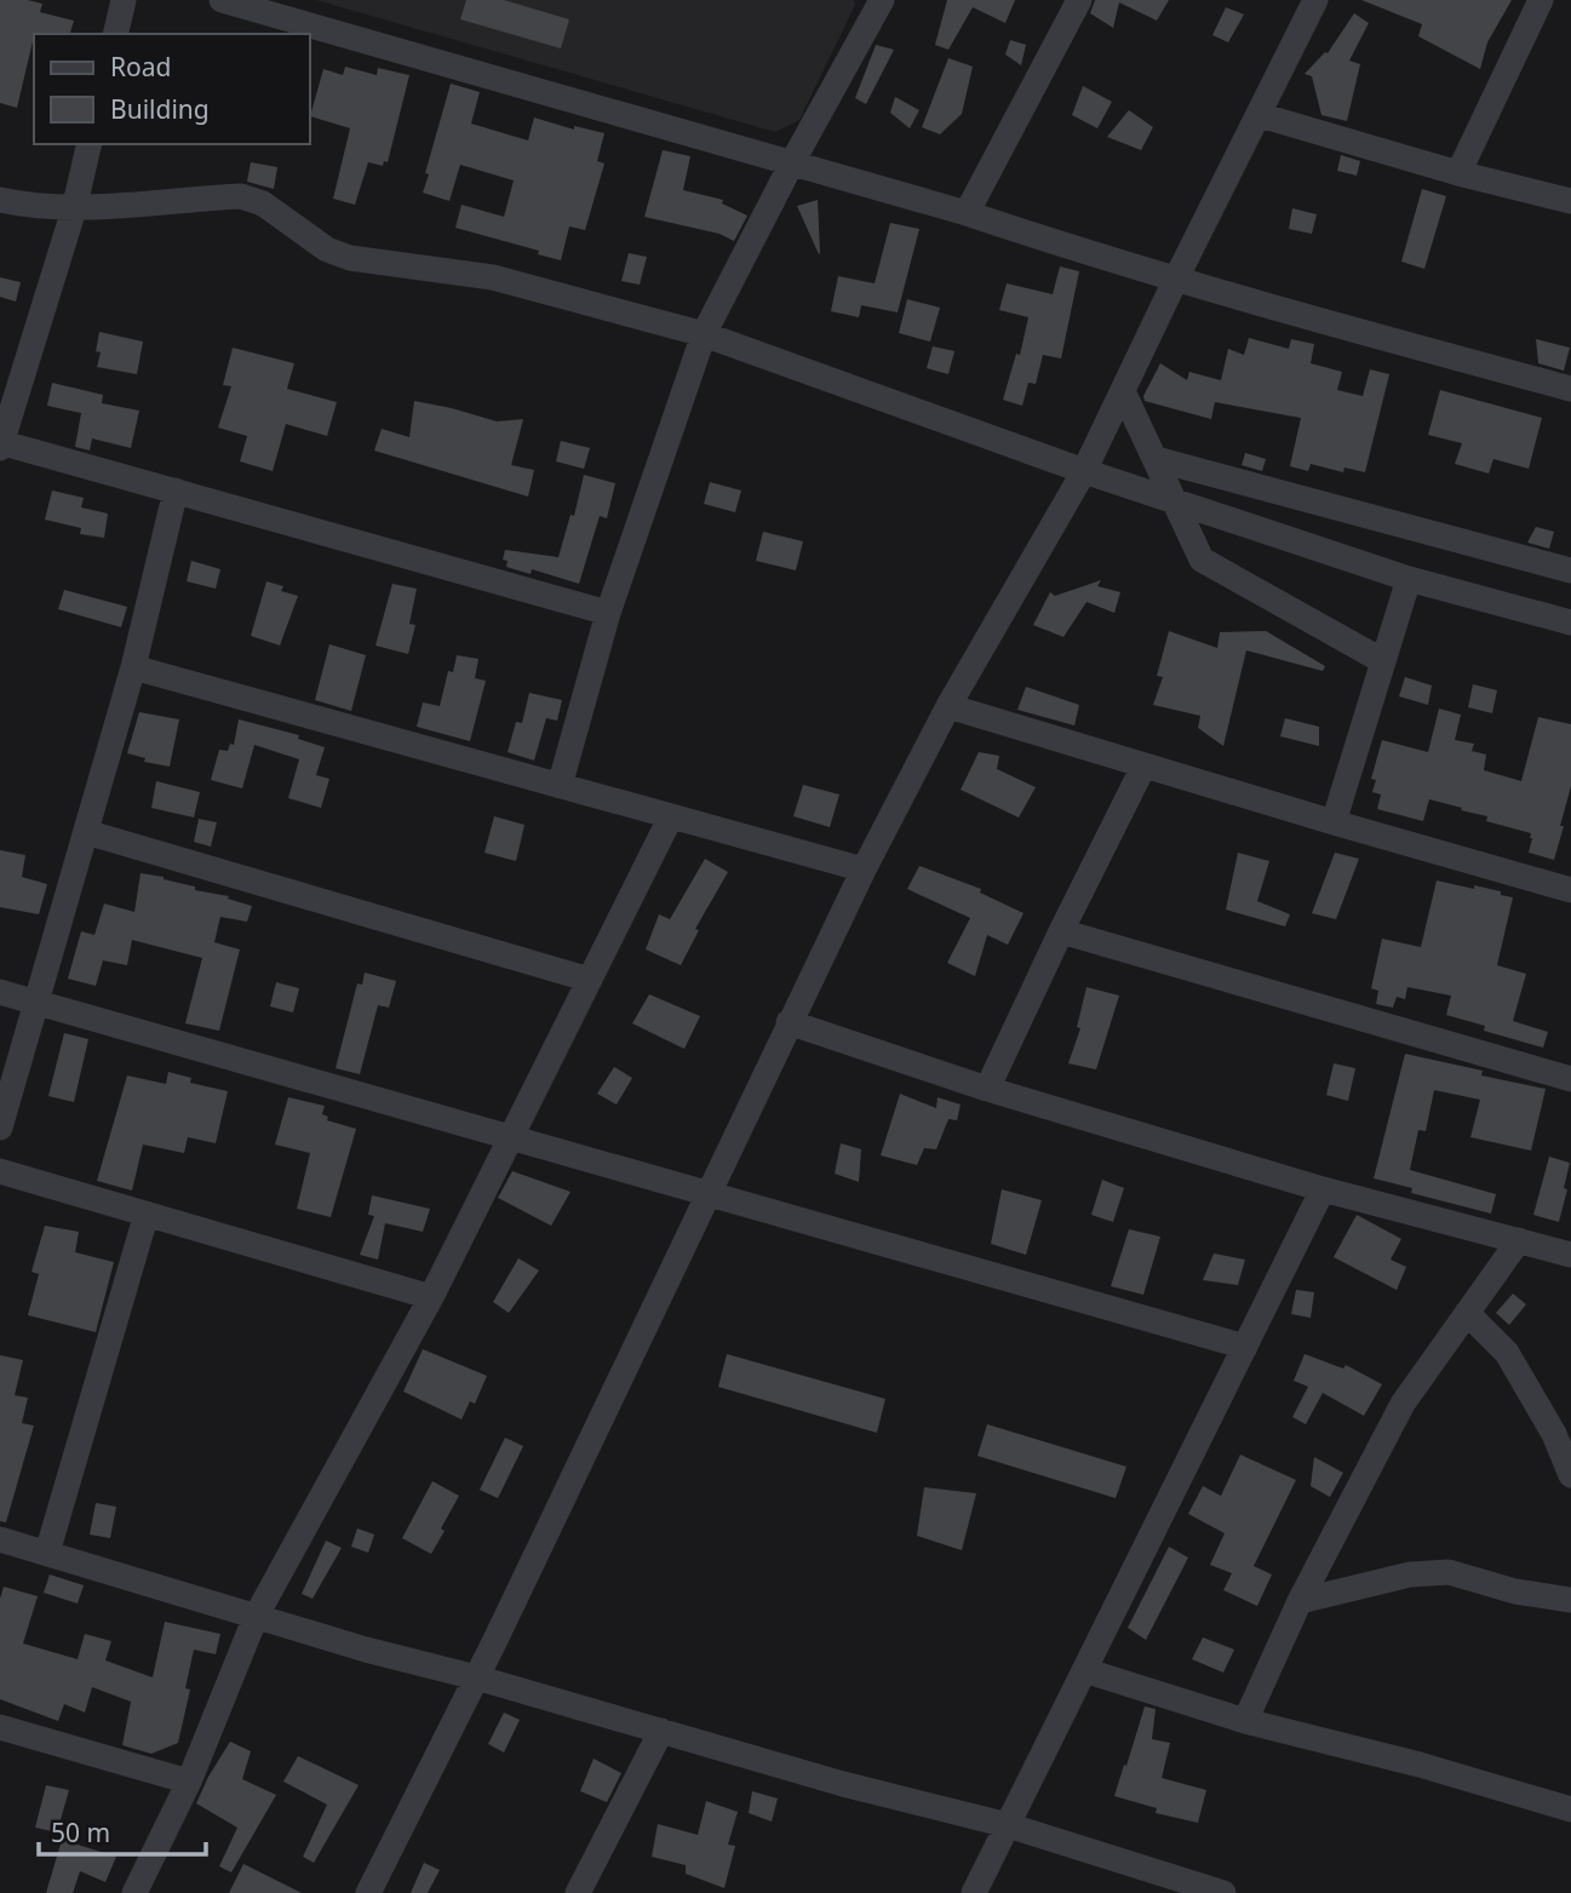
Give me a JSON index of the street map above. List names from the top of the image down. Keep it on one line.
{"legend":["Road","Building"],"scale_bar":"50 m"}
